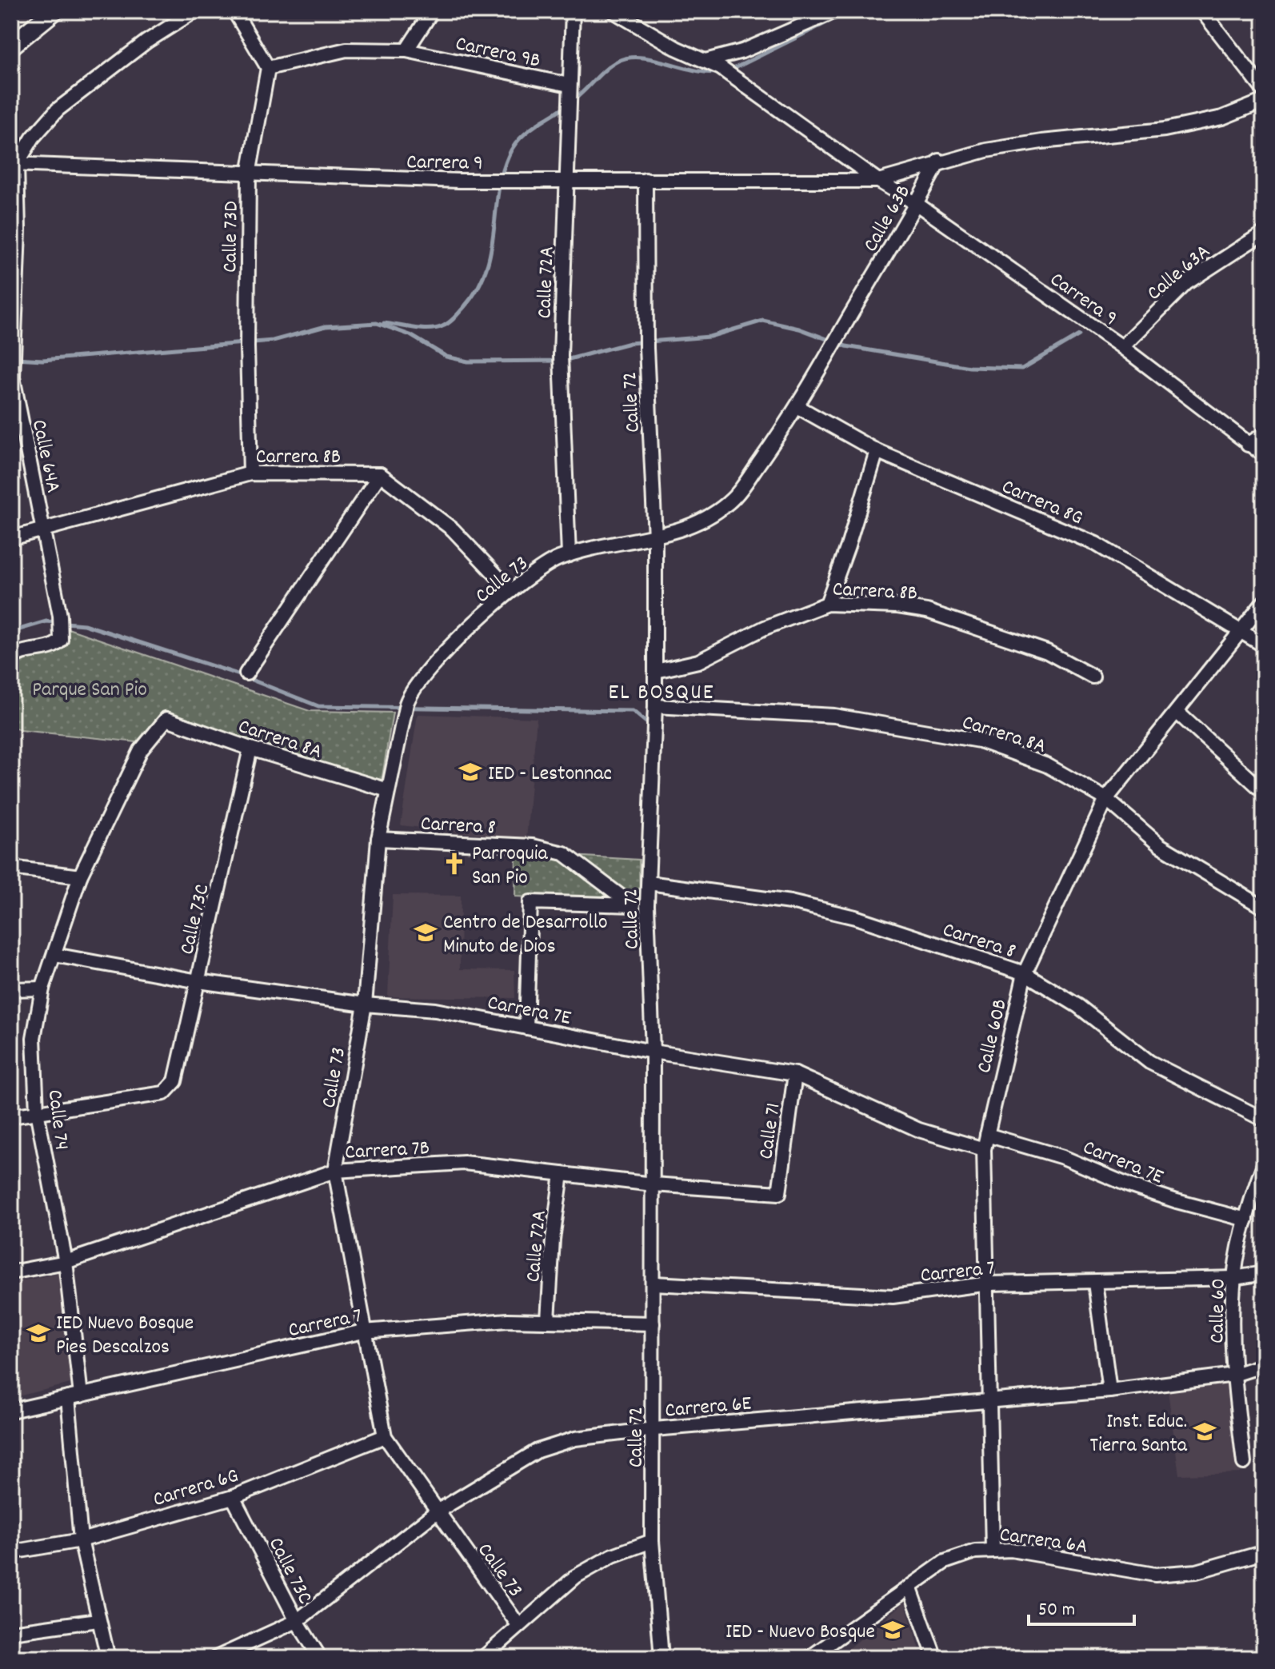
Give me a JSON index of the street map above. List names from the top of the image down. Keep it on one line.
{"streets":{"street":["Carrera 9B","Carrera 9","Calle 63B","Calle 73D","Calle 63A","Calle 72A","Calle 72","Carrera 8B","Calle 64A","Carrera 8G","Calle 73","Carrera 8A","Carrera 8","Calle 73C","Carrera 7E","Calle 60B","Calle 74","Calle 71","Carrera 7B","Carrera 7","Calle 60","Carrera 6E","Carrera 6G","Carrera 6A"]},"crossings":[["Carrera 9B","Calle 73D"],["Carrera 9B","Calle 72A"],["Carrera 9","Calle 63B"],["Carrera 9","Calle 73D"],["Carrera 9","Calle 63A"],["Carrera 9","Calle 72A"],["Carrera 9","Calle 72"],["Carrera 9","Calle 64A"],["Calle 63B","Calle 72A"],["Calle 63B","Calle 72"],["Calle 63B","Carrera 8G"],["Calle 63B","Calle 73"],["Calle 73D","Carrera 8B"],["Calle 72A","Calle 73"],["Calle 72A","Carrera 7B"],["Calle 72A","Carrera 7"],["Calle 72","Carrera 8B"],["Calle 72","Carrera 8A"],["Calle 72","Carrera 8"],["Calle 72","Carrera 7E"],["Calle 72","Carrera 7B"],["Calle 72","Carrera 7"],["Calle 72","Carrera 6E"],["Carrera 8B","Calle 64A"],["Carrera 8G","Calle 60B"],["Calle 73","Carrera 8A"],["Calle 73","Carrera 8"],["Calle 73","Carrera 7E"],["Calle 73","Carrera 7B"],["Calle 73","Carrera 7"],["Calle 73","Carrera 6E"],["Calle 73","Carrera 6G"],["Carrera 8A","Calle 73C"],["Carrera 8A","Calle 60B"],["Carrera 8A","Calle 74"],["Carrera 8","Calle 60B"],["Calle 73C","Carrera 7E"],["Calle 73C","Calle 74"],["Calle 73C","Carrera 6E"],["Calle 73C","Carrera 6G"],["Carrera 7E","Calle 60B"],["Carrera 7E","Calle 74"],["Carrera 7E","Calle 71"],["Carrera 7E","Calle 60"],["Calle 60B","Carrera 7"],["Calle 60B","Carrera 6E"],["Calle 60B","Carrera 6A"],["Calle 74","Carrera 7B"],["Calle 74","Carrera 7"],["Calle 74","Carrera 6G"],["Calle 71","Carrera 7B"],["Carrera 7","Calle 60"],["Calle 60","Carrera 6E"]],"districts":["EL BOSQUE"],"parks":["Parque San Pio"],"places":{"school or university":["IED - Lestonnac","Centro de Desarrollo Minuto de Dios","IED Nuevo Bosque Pies Descalzos","Inst. Educ. Tierra Santa","IED - Nuevo Bosque"],"church":["Parroquia San Pio"]},"scale_bar":"50 m"}
